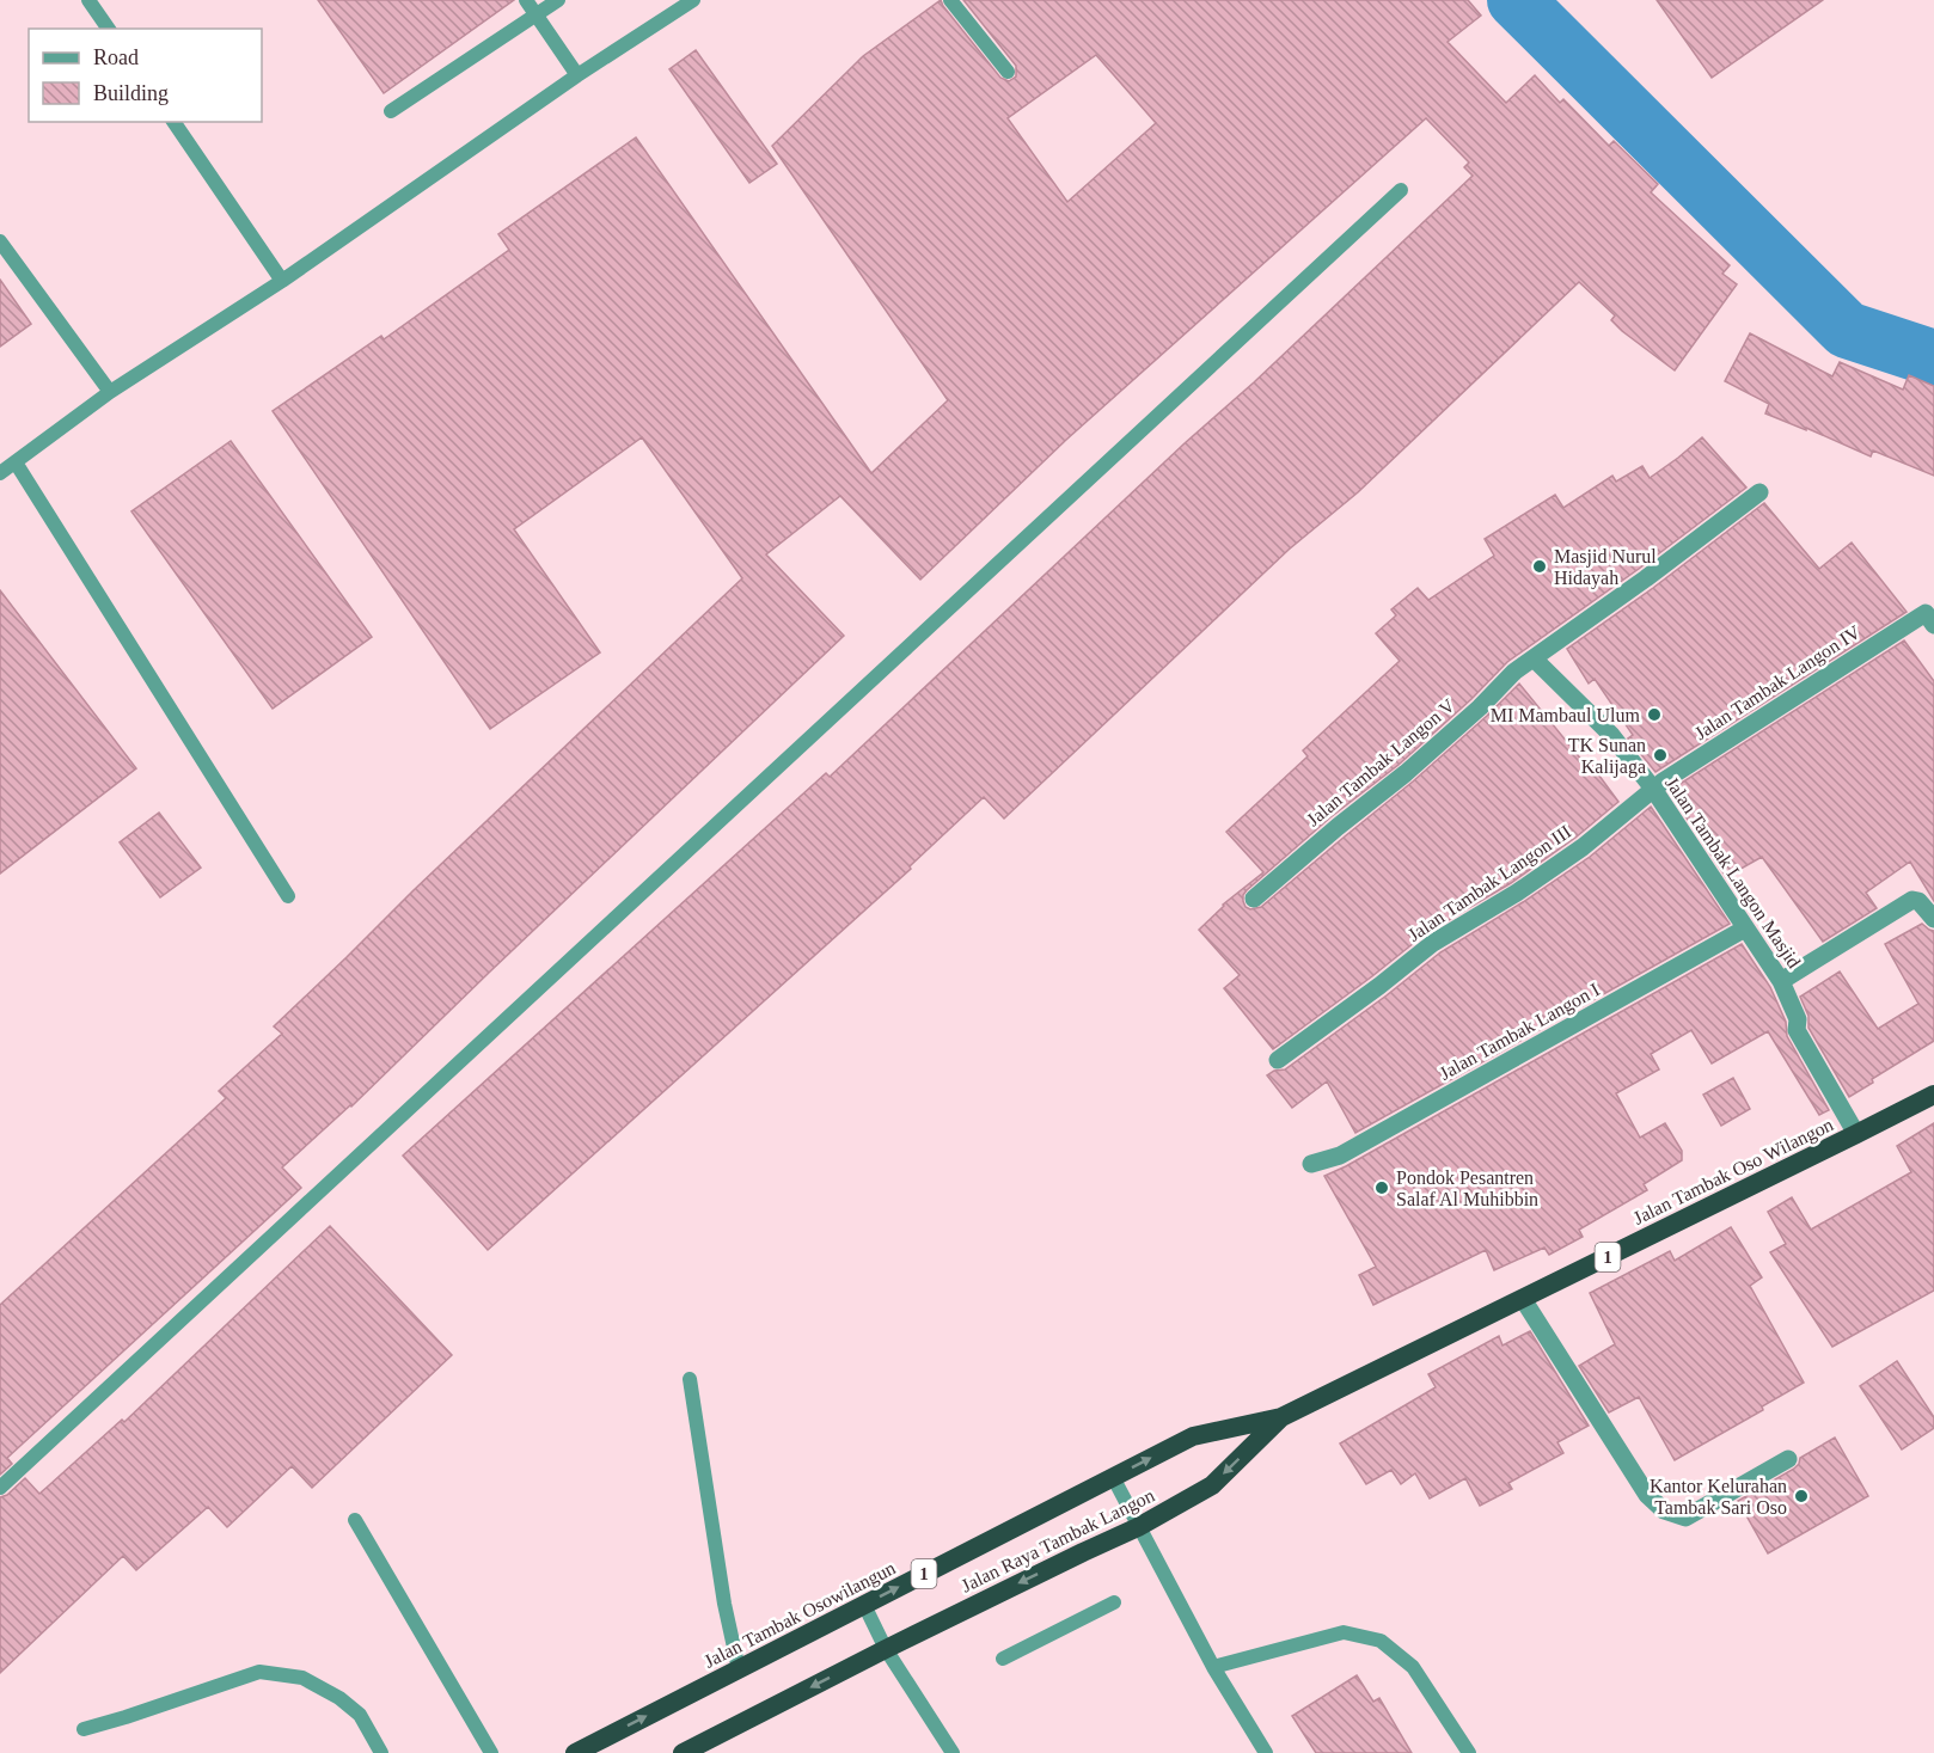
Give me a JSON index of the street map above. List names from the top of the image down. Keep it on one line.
{"streets":{"highway":["Jalan Tambak Oso Wilangon","1","Jalan Raya Tambak Langon","Jalan Tambak Osowilangun"],"street":["Jalan Tambak Langon IV","Jalan Tambak Langon V","Jalan Tambak Langon Masjid","Jalan Tambak Langon III","Jalan Tambak Langon I"]},"crossings":[["Jalan Tambak Langon IV","Jalan Tambak Langon Masjid"],["Jalan Tambak Langon IV","Jalan Tambak Langon III"],["Jalan Tambak Langon V","Jalan Tambak Langon Masjid"],["Jalan Tambak Langon Masjid","Jalan Tambak Langon III"],["Jalan Tambak Langon Masjid","Jalan Tambak Langon I"],["Jalan Tambak Langon Masjid","Jalan Tambak Oso Wilangon"],["Jalan Tambak Oso Wilangon","Jalan Raya Tambak Langon"],["Jalan Tambak Oso Wilangon","Jalan Tambak Osowilangun"],["Jalan Raya Tambak Langon","Jalan Tambak Osowilangun"]],"one_way":["Jalan Raya Tambak Langon","Jalan Tambak Osowilangun"],"places":["Masjid Nurul Hidayah","MI Mambaul Ulum","TK Sunan Kalijaga","Pondok Pesantren Salaf Al Muhibbin","Kantor Kelurahan Tambak Sari Oso"],"legend":["Road","Building"]}
